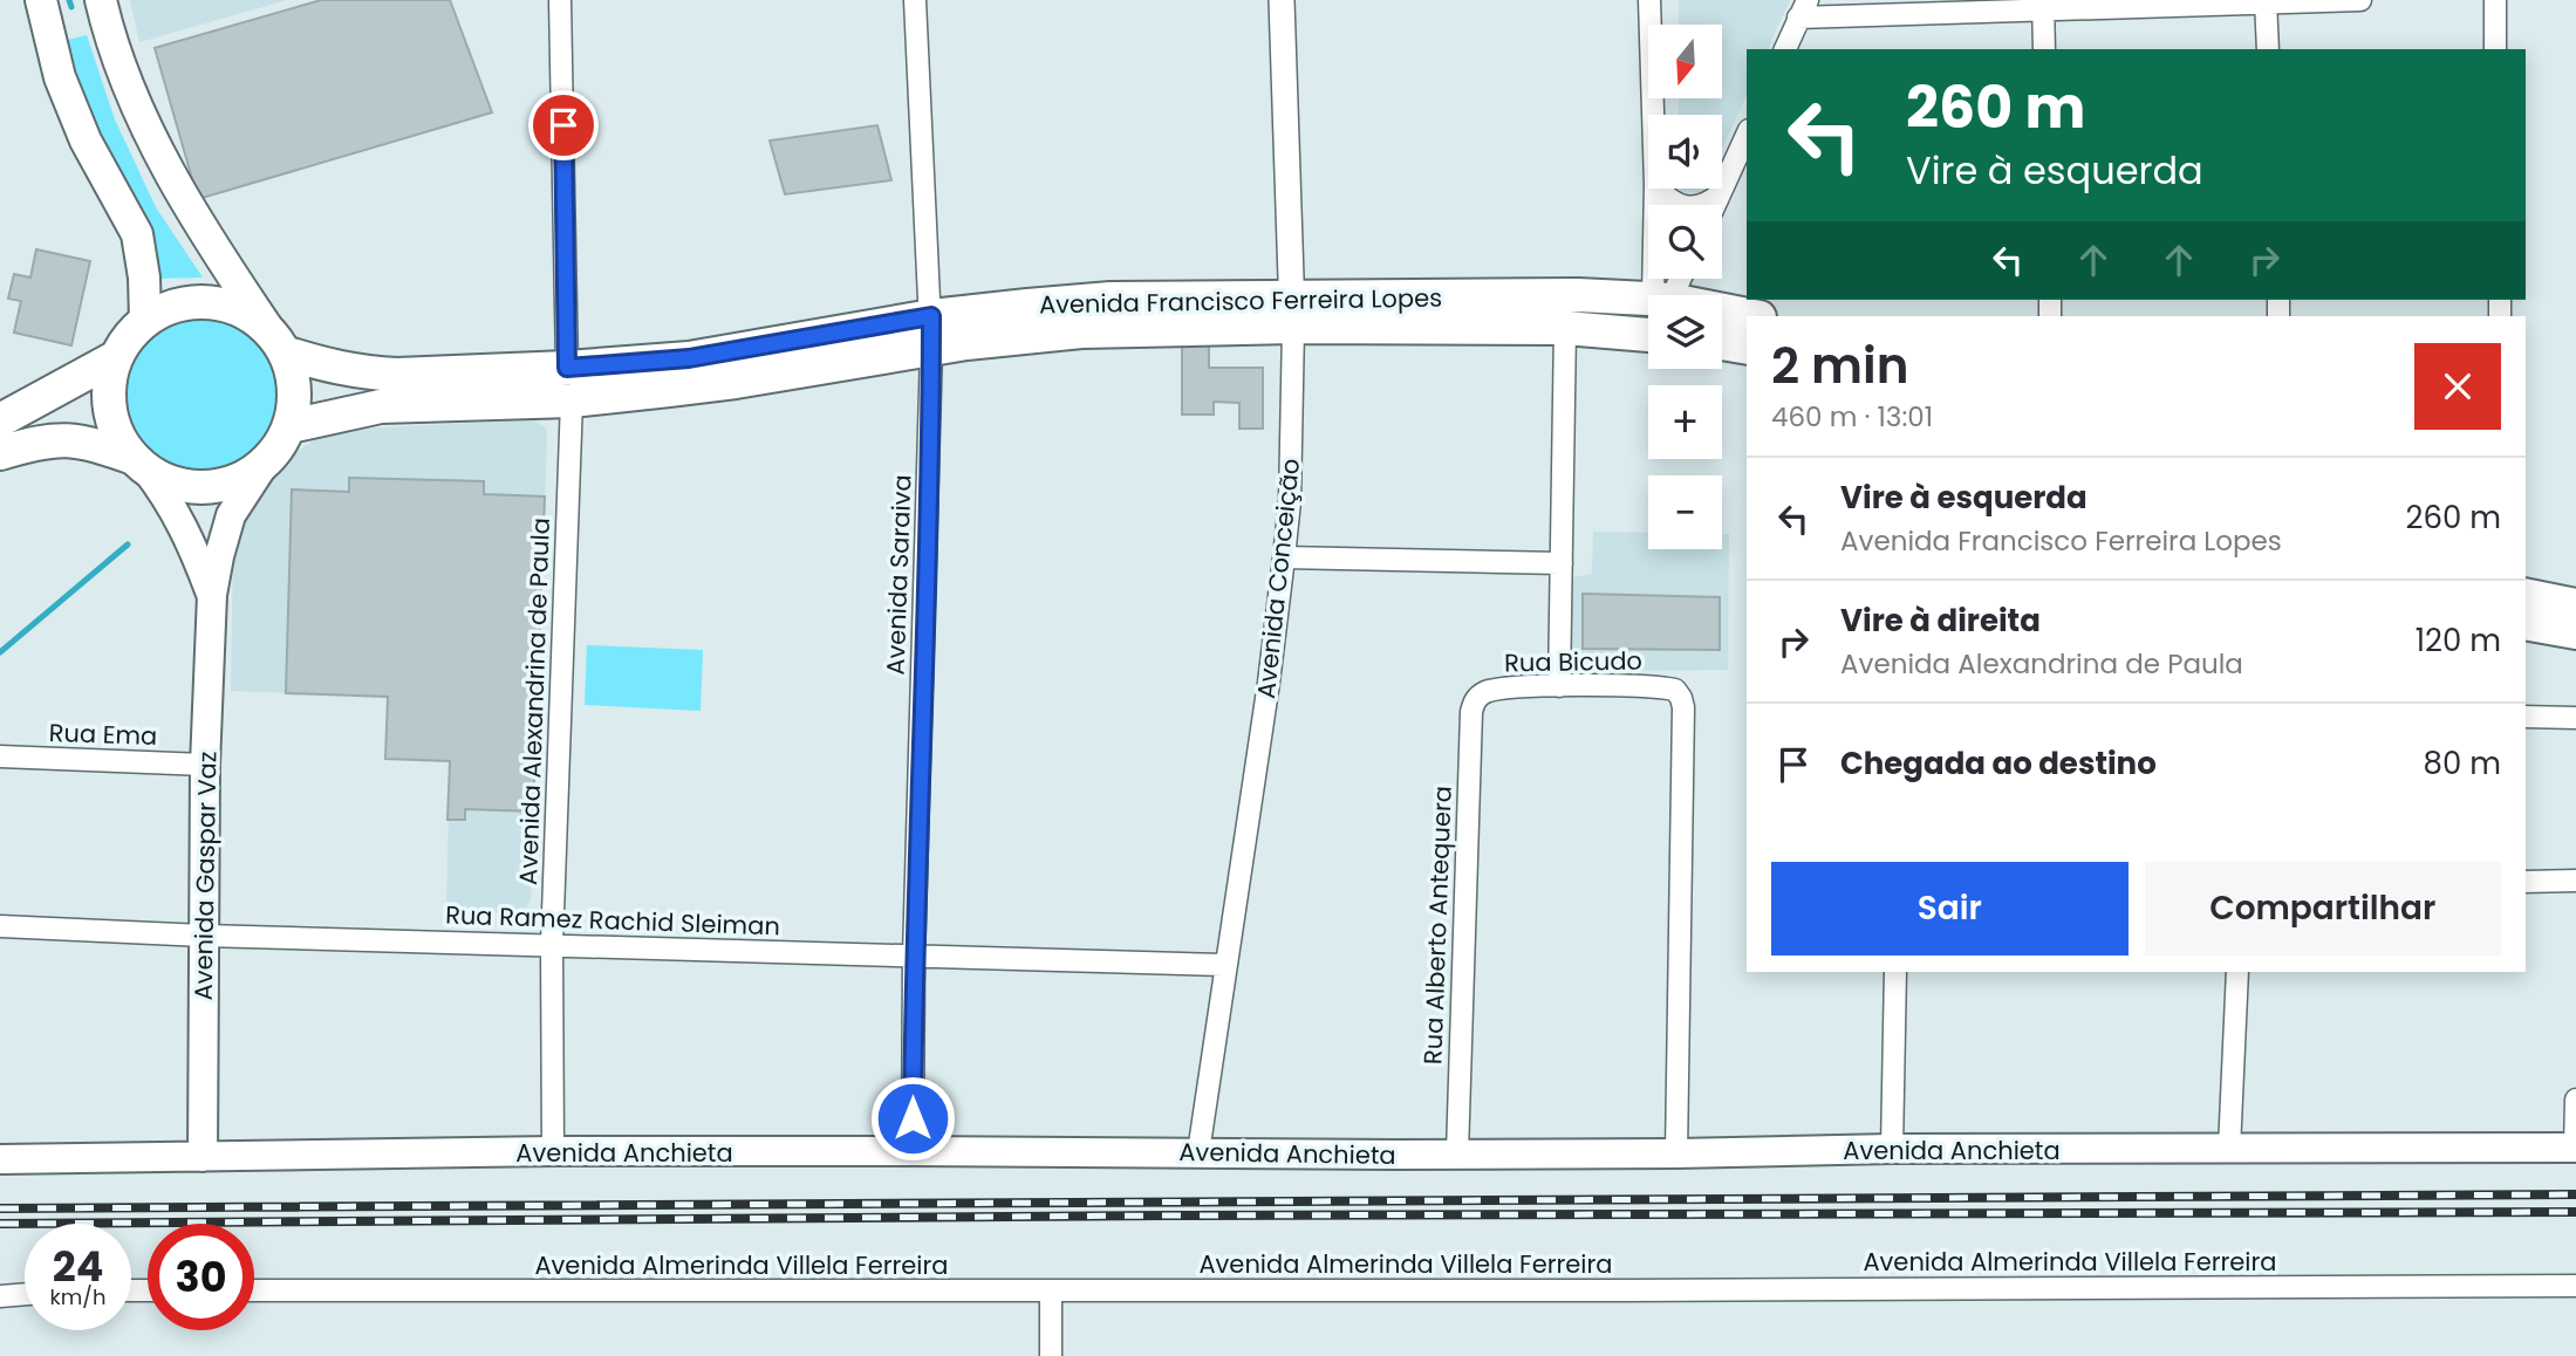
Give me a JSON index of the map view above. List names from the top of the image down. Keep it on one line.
{"streets":{"highway":["Avenida Francisco Ferreira Lopes"],"main road":["Avenida Gaspar Vaz","Avenida Anchieta"],"street":["Avenida Saraiva","Avenida Conceição","Rua Bicudo","Avenida Alexandrina de Paula","Rua Ema","Rua Ramez Rachid Sleiman","Rua Alberto Antequera","Avenida Almerinda Villela Ferreira"]},"crossings":[["Avenida Francisco Ferreira Lopes","Avenida Saraiva"],["Avenida Francisco Ferreira Lopes","Avenida Conceição"],["Avenida Francisco Ferreira Lopes","Avenida Alexandrina de Paula"],["Avenida Francisco Ferreira Lopes","Avenida Gaspar Vaz"],["Avenida Saraiva","Rua Ramez Rachid Sleiman"],["Avenida Saraiva","Avenida Anchieta"],["Avenida Conceição","Rua Ramez Rachid Sleiman"],["Avenida Conceição","Avenida Anchieta"],["Rua Bicudo","Rua Alberto Antequera"],["Rua Bicudo","Avenida Anchieta"],["Avenida Alexandrina de Paula","Rua Ramez Rachid Sleiman"],["Avenida Alexandrina de Paula","Avenida Anchieta"],["Rua Ema","Avenida Gaspar Vaz"],["Avenida Gaspar Vaz","Rua Ramez Rachid Sleiman"],["Avenida Gaspar Vaz","Avenida Anchieta"],["Rua Alberto Antequera","Avenida Anchieta"]],"north":"bottom","page":{"map_buttons":["+","−"],"turn":["260 m","Vire à esquerda"],"heading":["2 min","460 m · 13:01"],"list":[{"name":"Vire à esquerda","note":"Avenida Francisco Ferreira Lopes","value":"260 m"},{"name":"Vire à direita","note":"Avenida Alexandrina de Paula","value":"120 m"},{"name":"Chegada ao destino","value":"80 m"}],"buttons":["Sair","Compartilhar"],"speed":"24 km/h","limit":"30"}}
